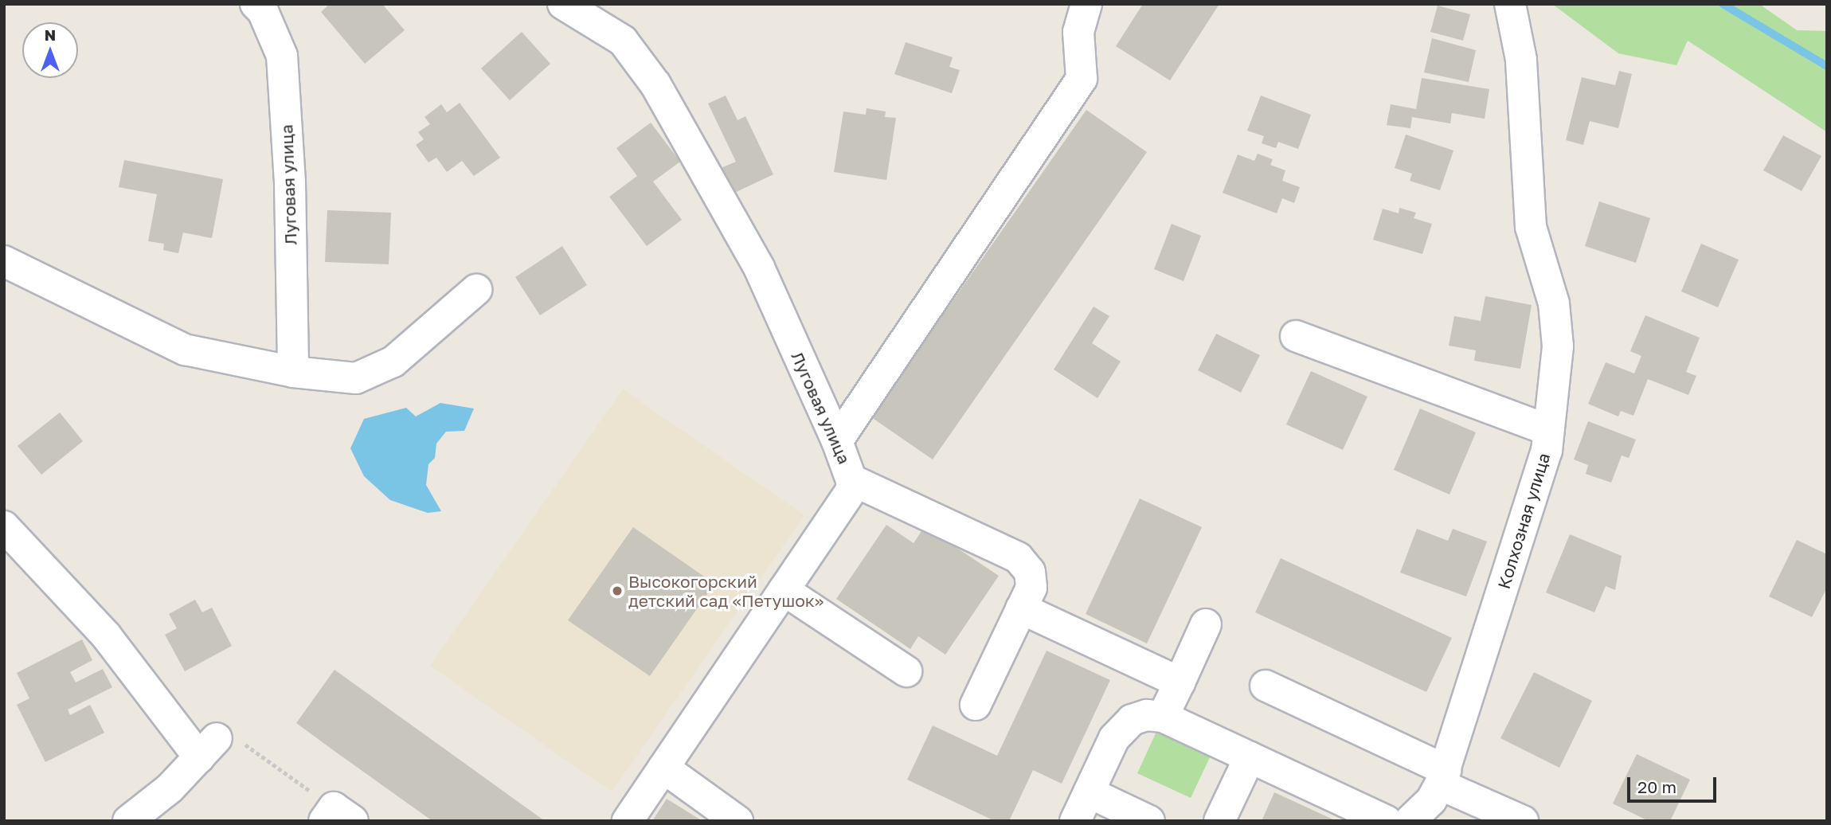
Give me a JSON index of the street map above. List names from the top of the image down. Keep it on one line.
{"streets":{"street":["Луговая улица","Колхозная улица"]},"places":["Высокогорский детский сад «Петушок»"],"scale_bar":"20 m","north":"top"}
